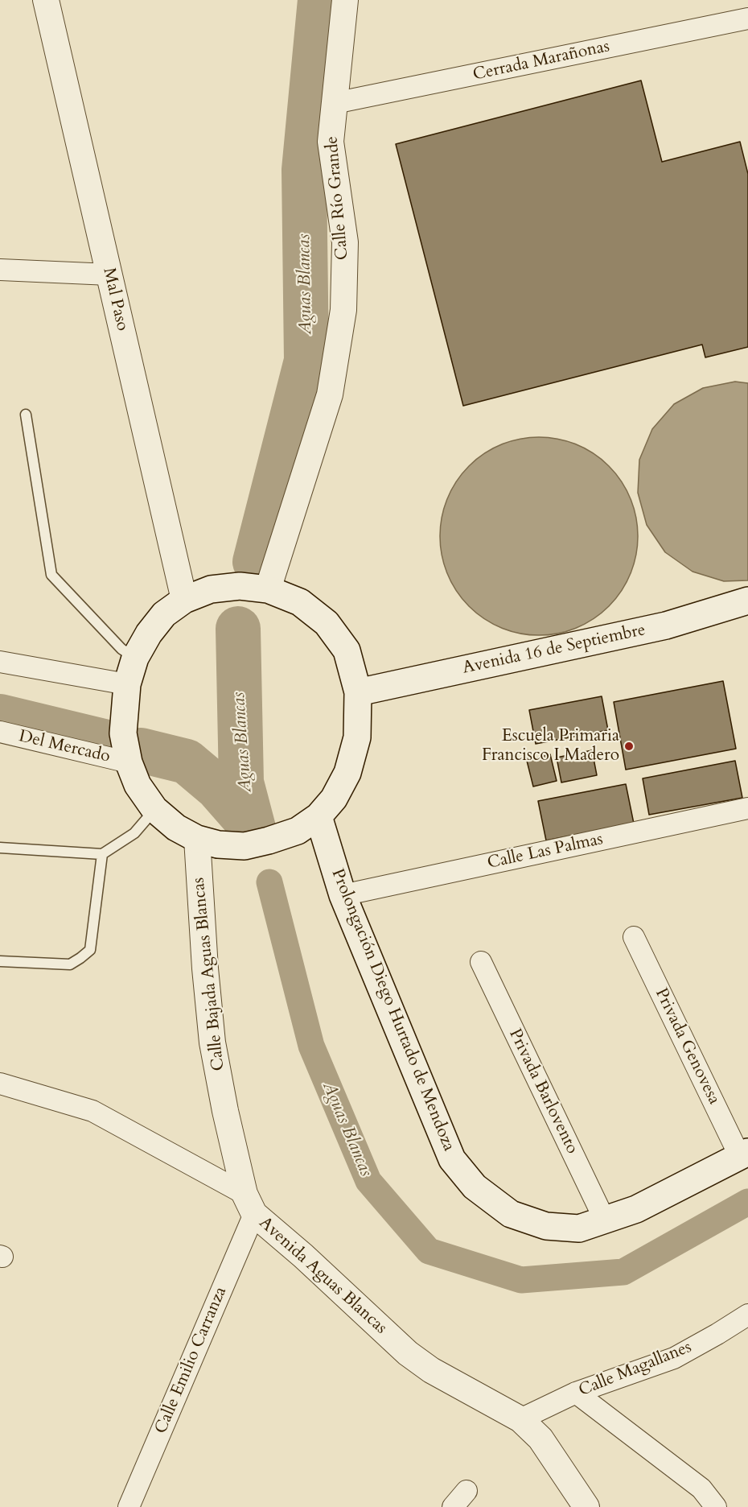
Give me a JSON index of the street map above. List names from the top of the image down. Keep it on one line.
{"streets":{"main road":["Avenida 16 de Septiembre","Prolongación Diego Hurtado de Mendoza"],"street":["Cerrada Marañonas","Calle Río Grande","Mal Paso","Del Mercado","Calle Las Palmas","Calle Bajada Aguas Blancas","Privada Genovesa","Privada Barlovento","Avenida Aguas Blancas","Calle Emilio Carranza","Calle Magallanes"]},"crossings":[["Cerrada Marañonas","Calle Río Grande"],["Calle Las Palmas","Prolongación Diego Hurtado de Mendoza"],["Calle Bajada Aguas Blancas","Avenida Aguas Blancas"],["Calle Bajada Aguas Blancas","Calle Emilio Carranza"],["Prolongación Diego Hurtado de Mendoza","Privada Genovesa"],["Prolongación Diego Hurtado de Mendoza","Privada Barlovento"],["Avenida Aguas Blancas","Calle Emilio Carranza"],["Avenida Aguas Blancas","Calle Magallanes"]],"water":["Aguas Blancas"],"places":["Escuela Primaria Francisco I Madero"]}
